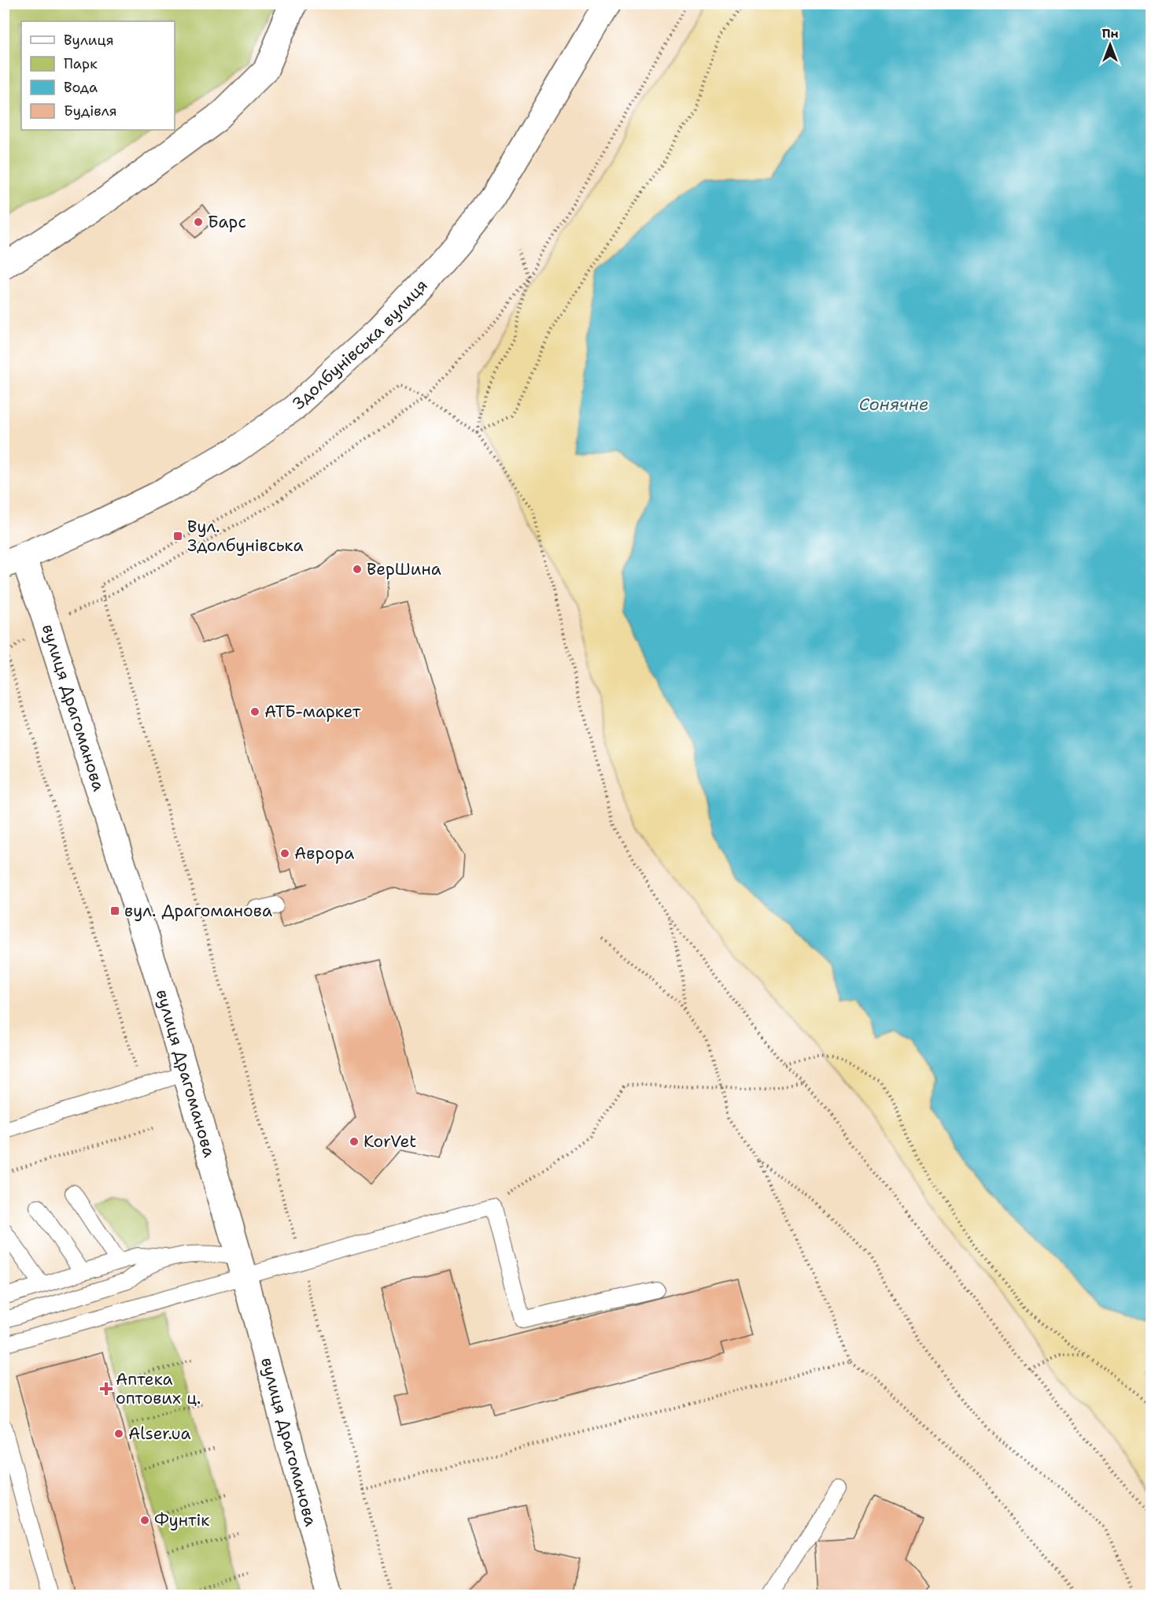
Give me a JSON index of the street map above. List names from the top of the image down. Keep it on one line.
{"streets":{"street":["Здолбунівська вулиця","вулиця Драгоманова"]},"crossings":[["Здолбунівська вулиця","вулиця Драгоманова"]],"water":["Сонячне"],"places":{"other":["Барс","ВерШина","АТБ-маркет","Аврора","KorVet","Alser.ua","Фунтік"],"transit":["Вул. Здолбунівська","вул. Драгоманова"],"health":["Аптека оптових ц."]},"legend":["Вулиця","Парк","Вода","Будівля"],"north":"top"}
